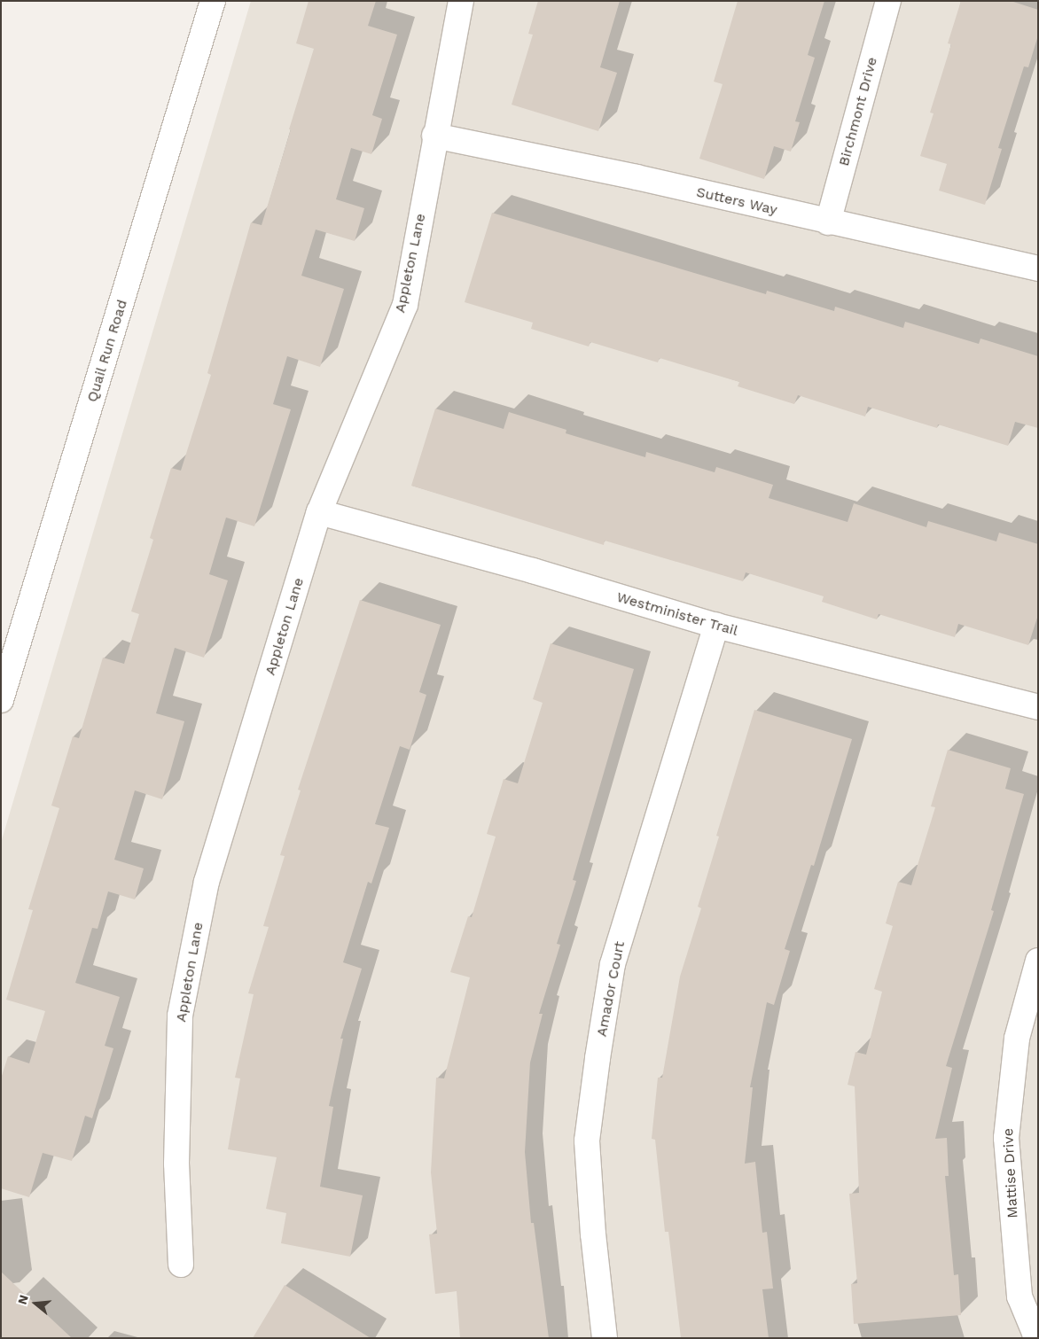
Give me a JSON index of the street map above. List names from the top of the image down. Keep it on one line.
{"streets":{"street":["Birchmont Drive","Sutters Way","Appleton Lane","Quail Run Road","Westminister Trail","Amador Court","Mattise Drive"]},"crossings":[["Birchmont Drive","Sutters Way"],["Sutters Way","Appleton Lane"],["Appleton Lane","Westminister Trail"],["Westminister Trail","Amador Court"]],"north":"left"}
